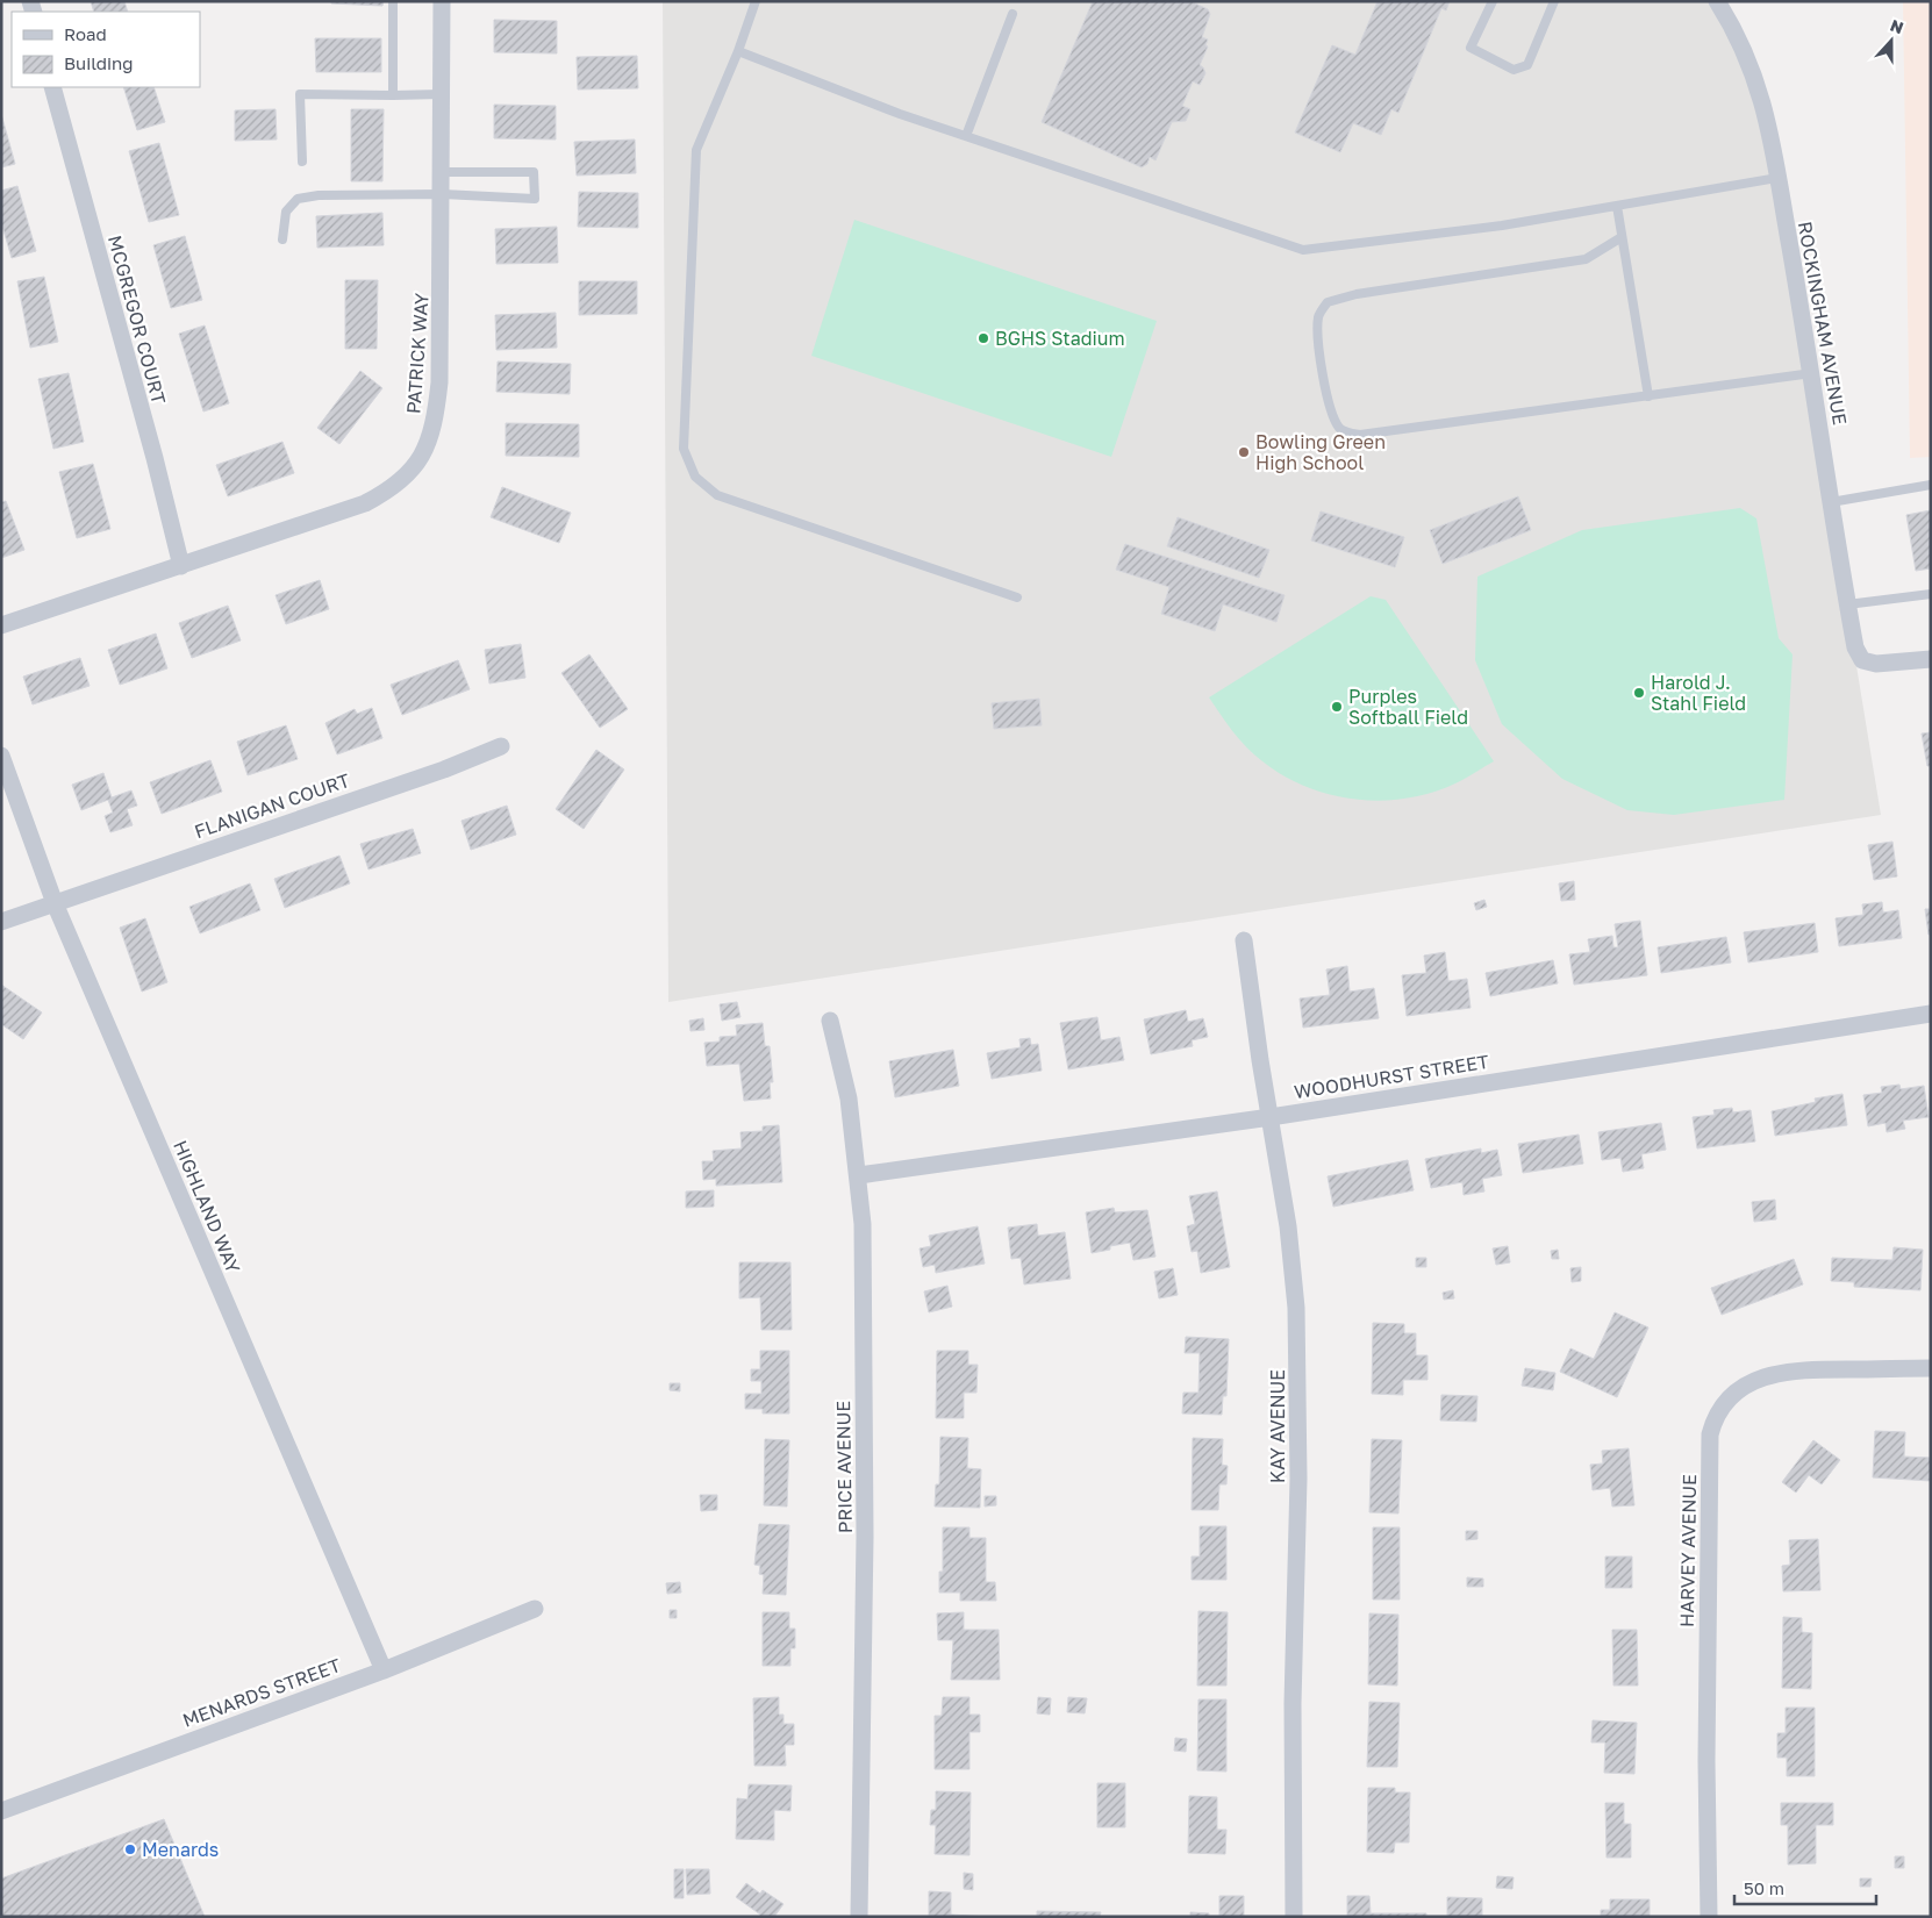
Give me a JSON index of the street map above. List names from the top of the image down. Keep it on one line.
{"streets":{"street":["MCGREGOR COURT","ROCKINGHAM AVENUE","PATRICK WAY","FLANIGAN COURT","WOODHURST STREET","HIGHLAND WAY","KAY AVENUE","PRICE AVENUE","HARVEY AVENUE","MENARDS STREET"]},"crossings":[["MCGREGOR COURT","PATRICK WAY"],["FLANIGAN COURT","HIGHLAND WAY"],["WOODHURST STREET","KAY AVENUE"],["WOODHURST STREET","PRICE AVENUE"],["HIGHLAND WAY","MENARDS STREET"]],"places":["BGHS Stadium","Bowling Green High School","Harold J. Stahl Field","Purples Softball Field","Menards"],"legend":["Road","Building"],"scale_bar":"50 m","north":"top"}
